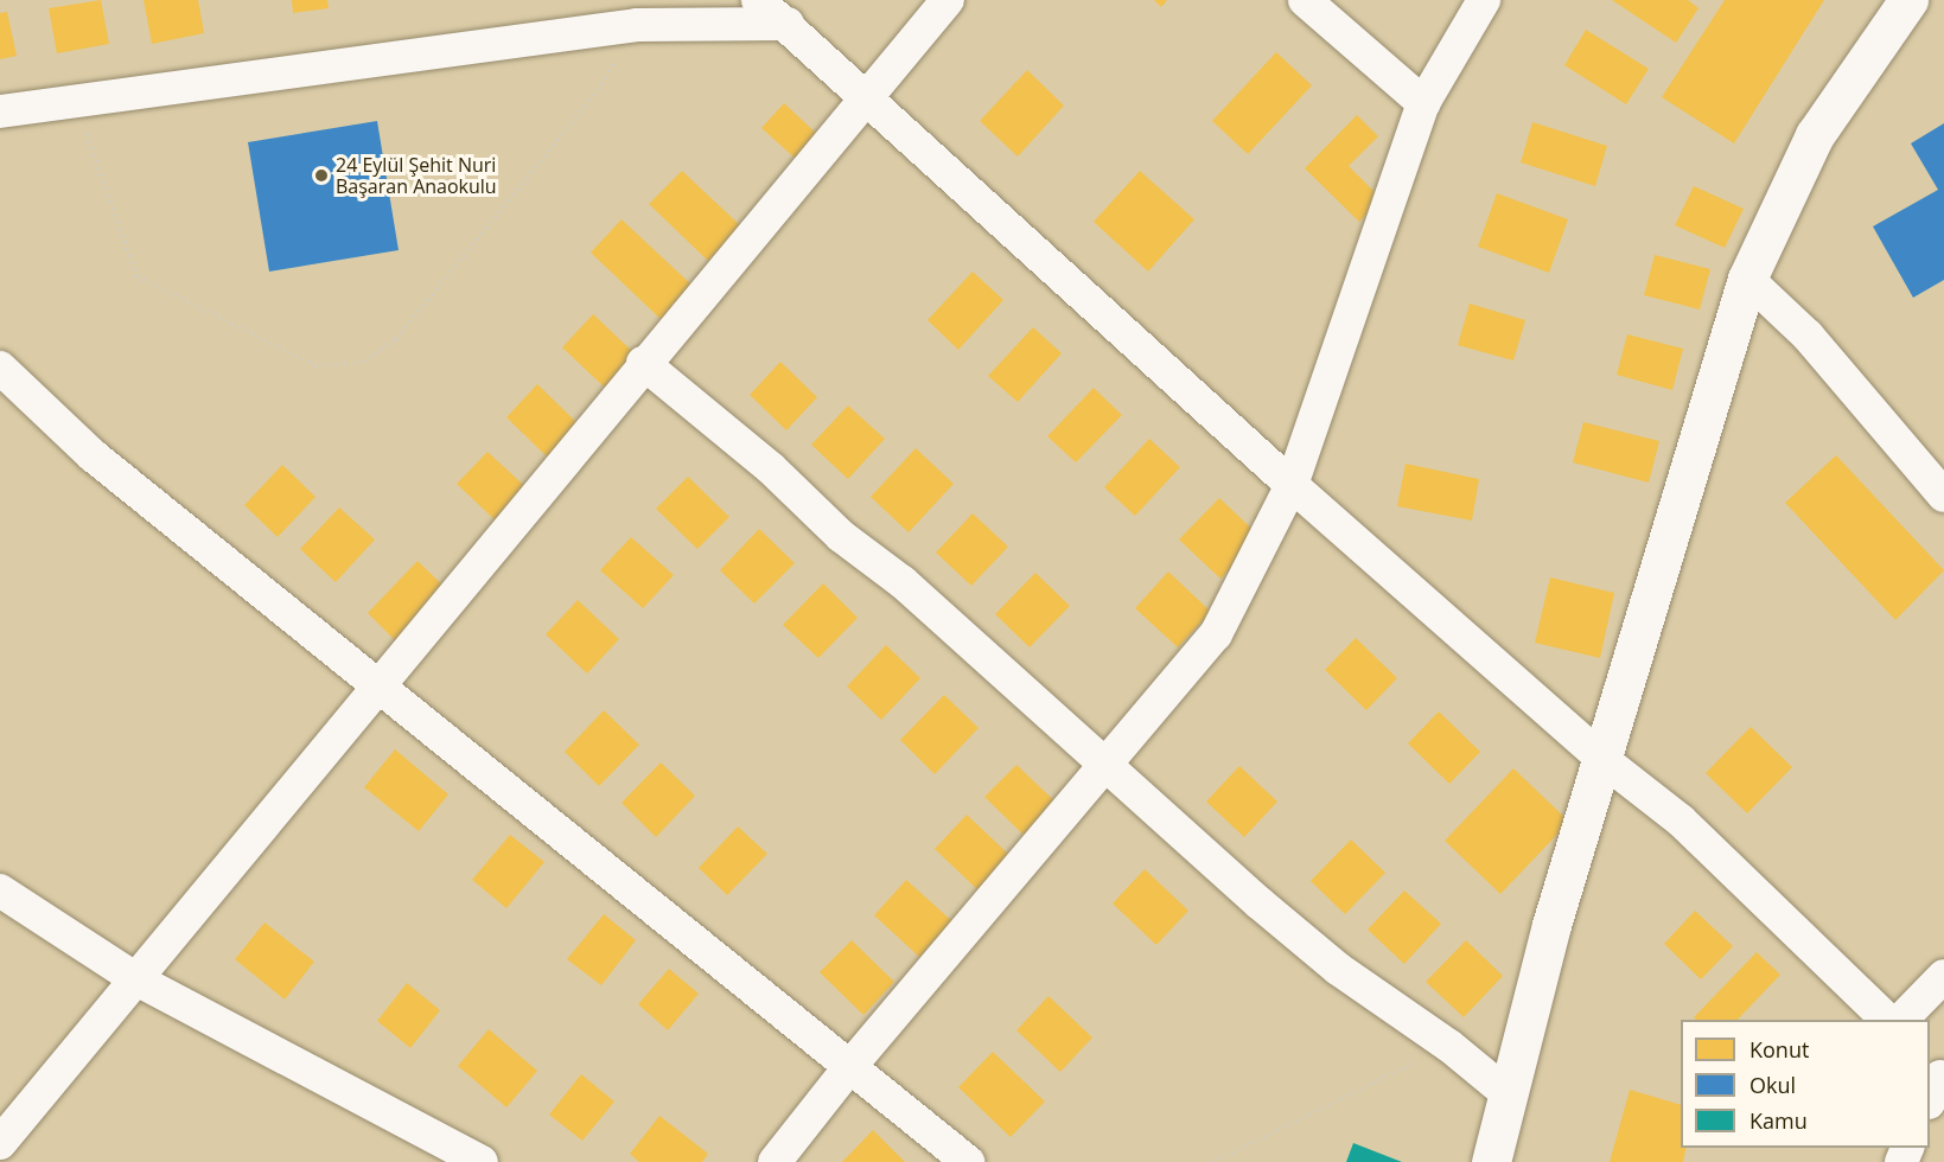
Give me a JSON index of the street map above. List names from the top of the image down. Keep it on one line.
{"places":["24 Eylül Şehit Nuri Başaran Anaokulu"],"legend":["Konut","Okul","Kamu"]}
